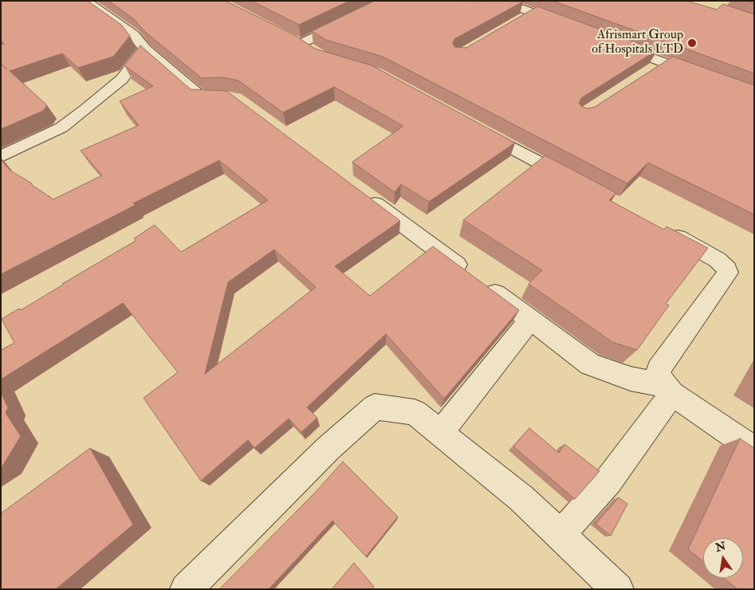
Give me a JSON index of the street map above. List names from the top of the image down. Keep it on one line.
{"places":["Afrismart Group of Hospitals LTD"],"north":"top"}
